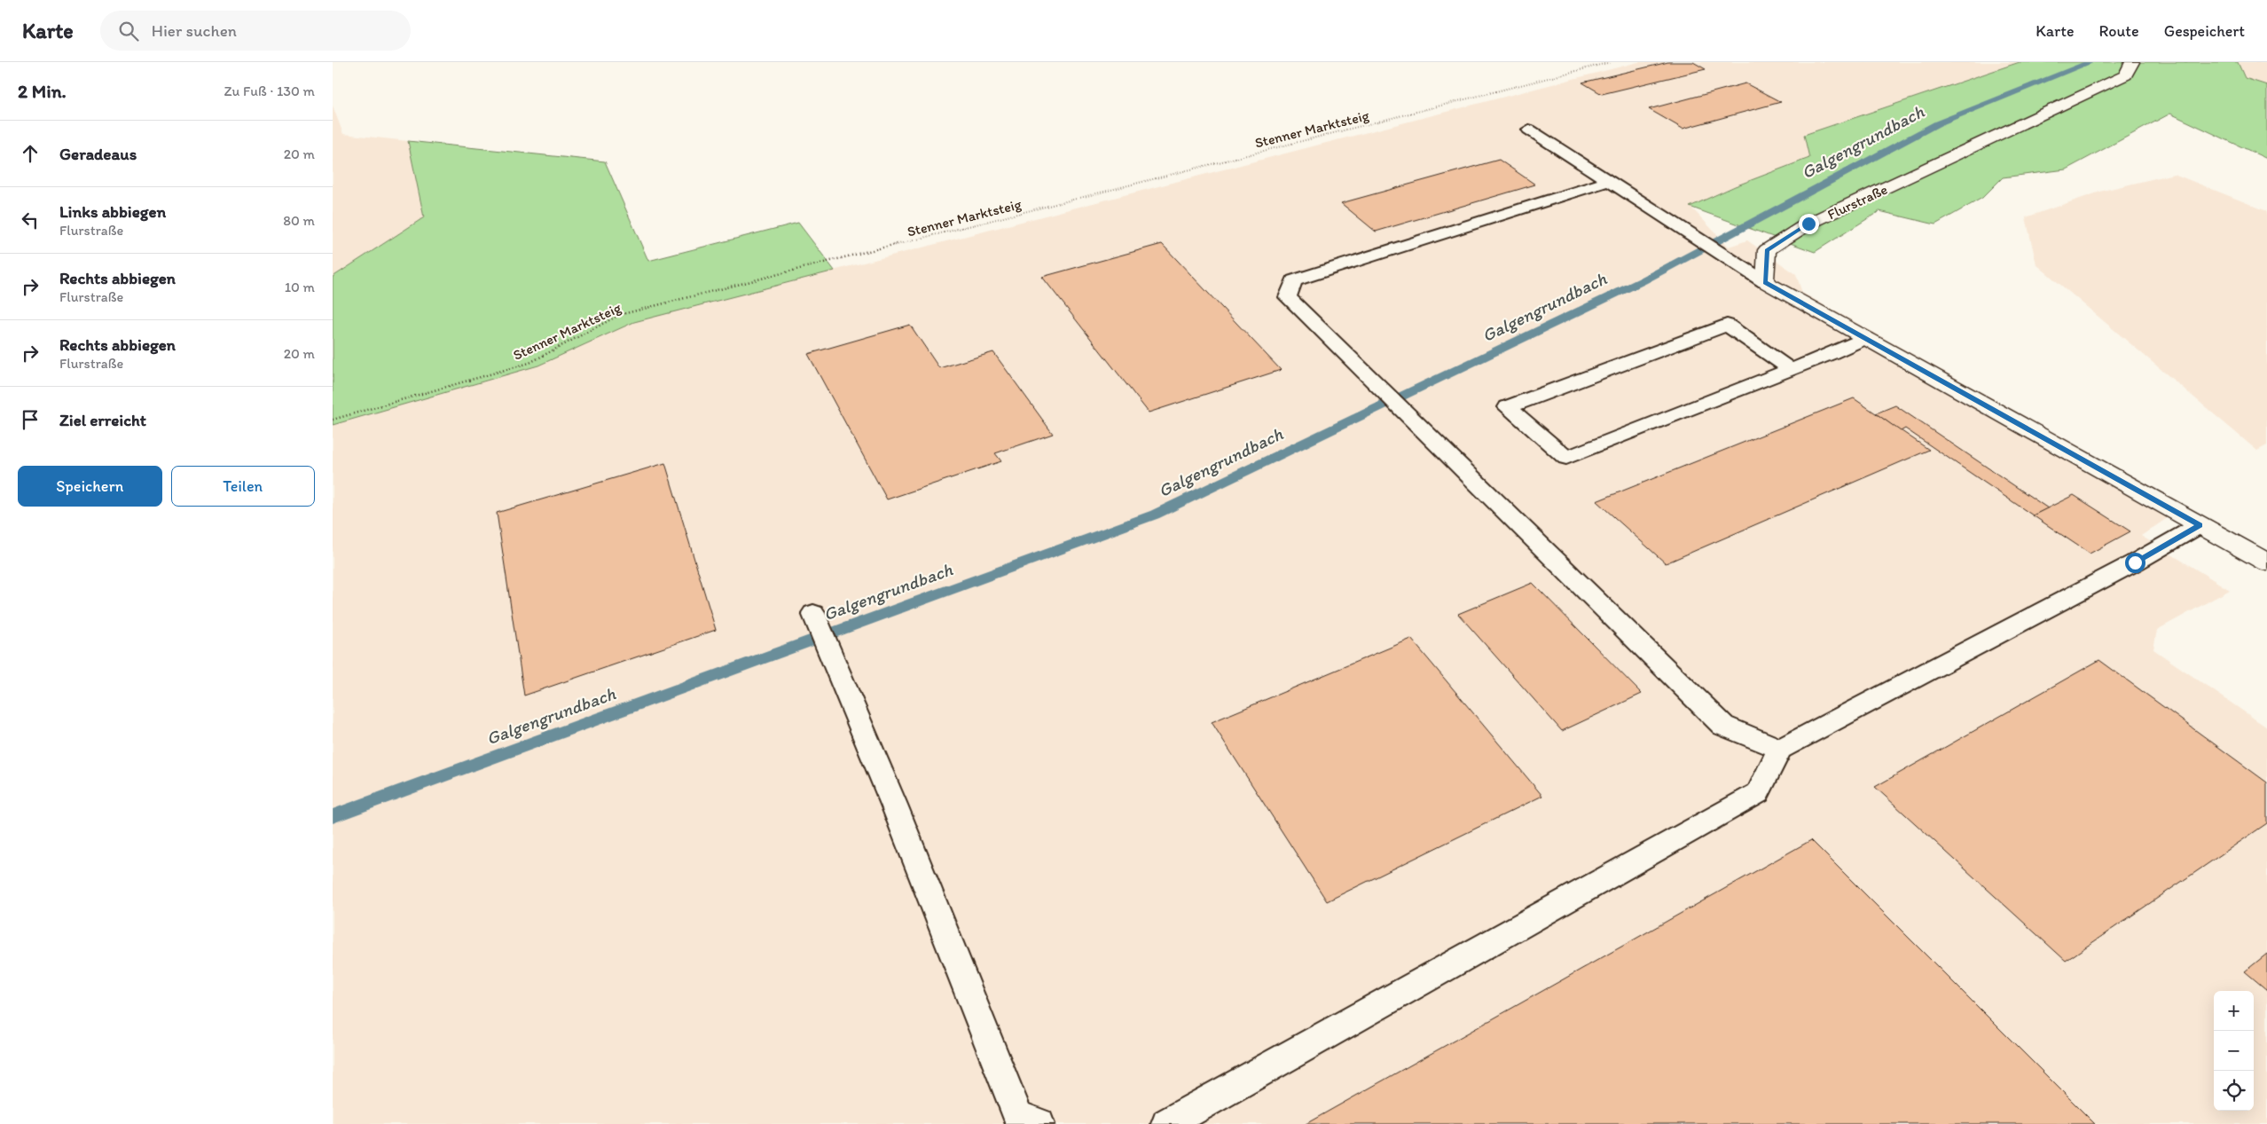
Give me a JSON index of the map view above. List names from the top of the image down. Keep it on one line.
{"streets":{"street":["Flurstraße"],"path":["Stenner Marktsteig"]},"water":["Galgengrundbach"],"page":{"header":"Karte","search":"Hier suchen","nav":["Karte","Route","Gespeichert"],"heading":["2 Min.","Zu Fuß · 130 m"],"list":[["Geradeaus","20 m"],["Links abbiegen","Flurstraße","80 m"],["Rechts abbiegen","Flurstraße","10 m"],["Rechts abbiegen","Flurstraße","20 m"],"Ziel erreicht"],"buttons":["Speichern","Teilen"],"map_buttons":["+","−"]}}
